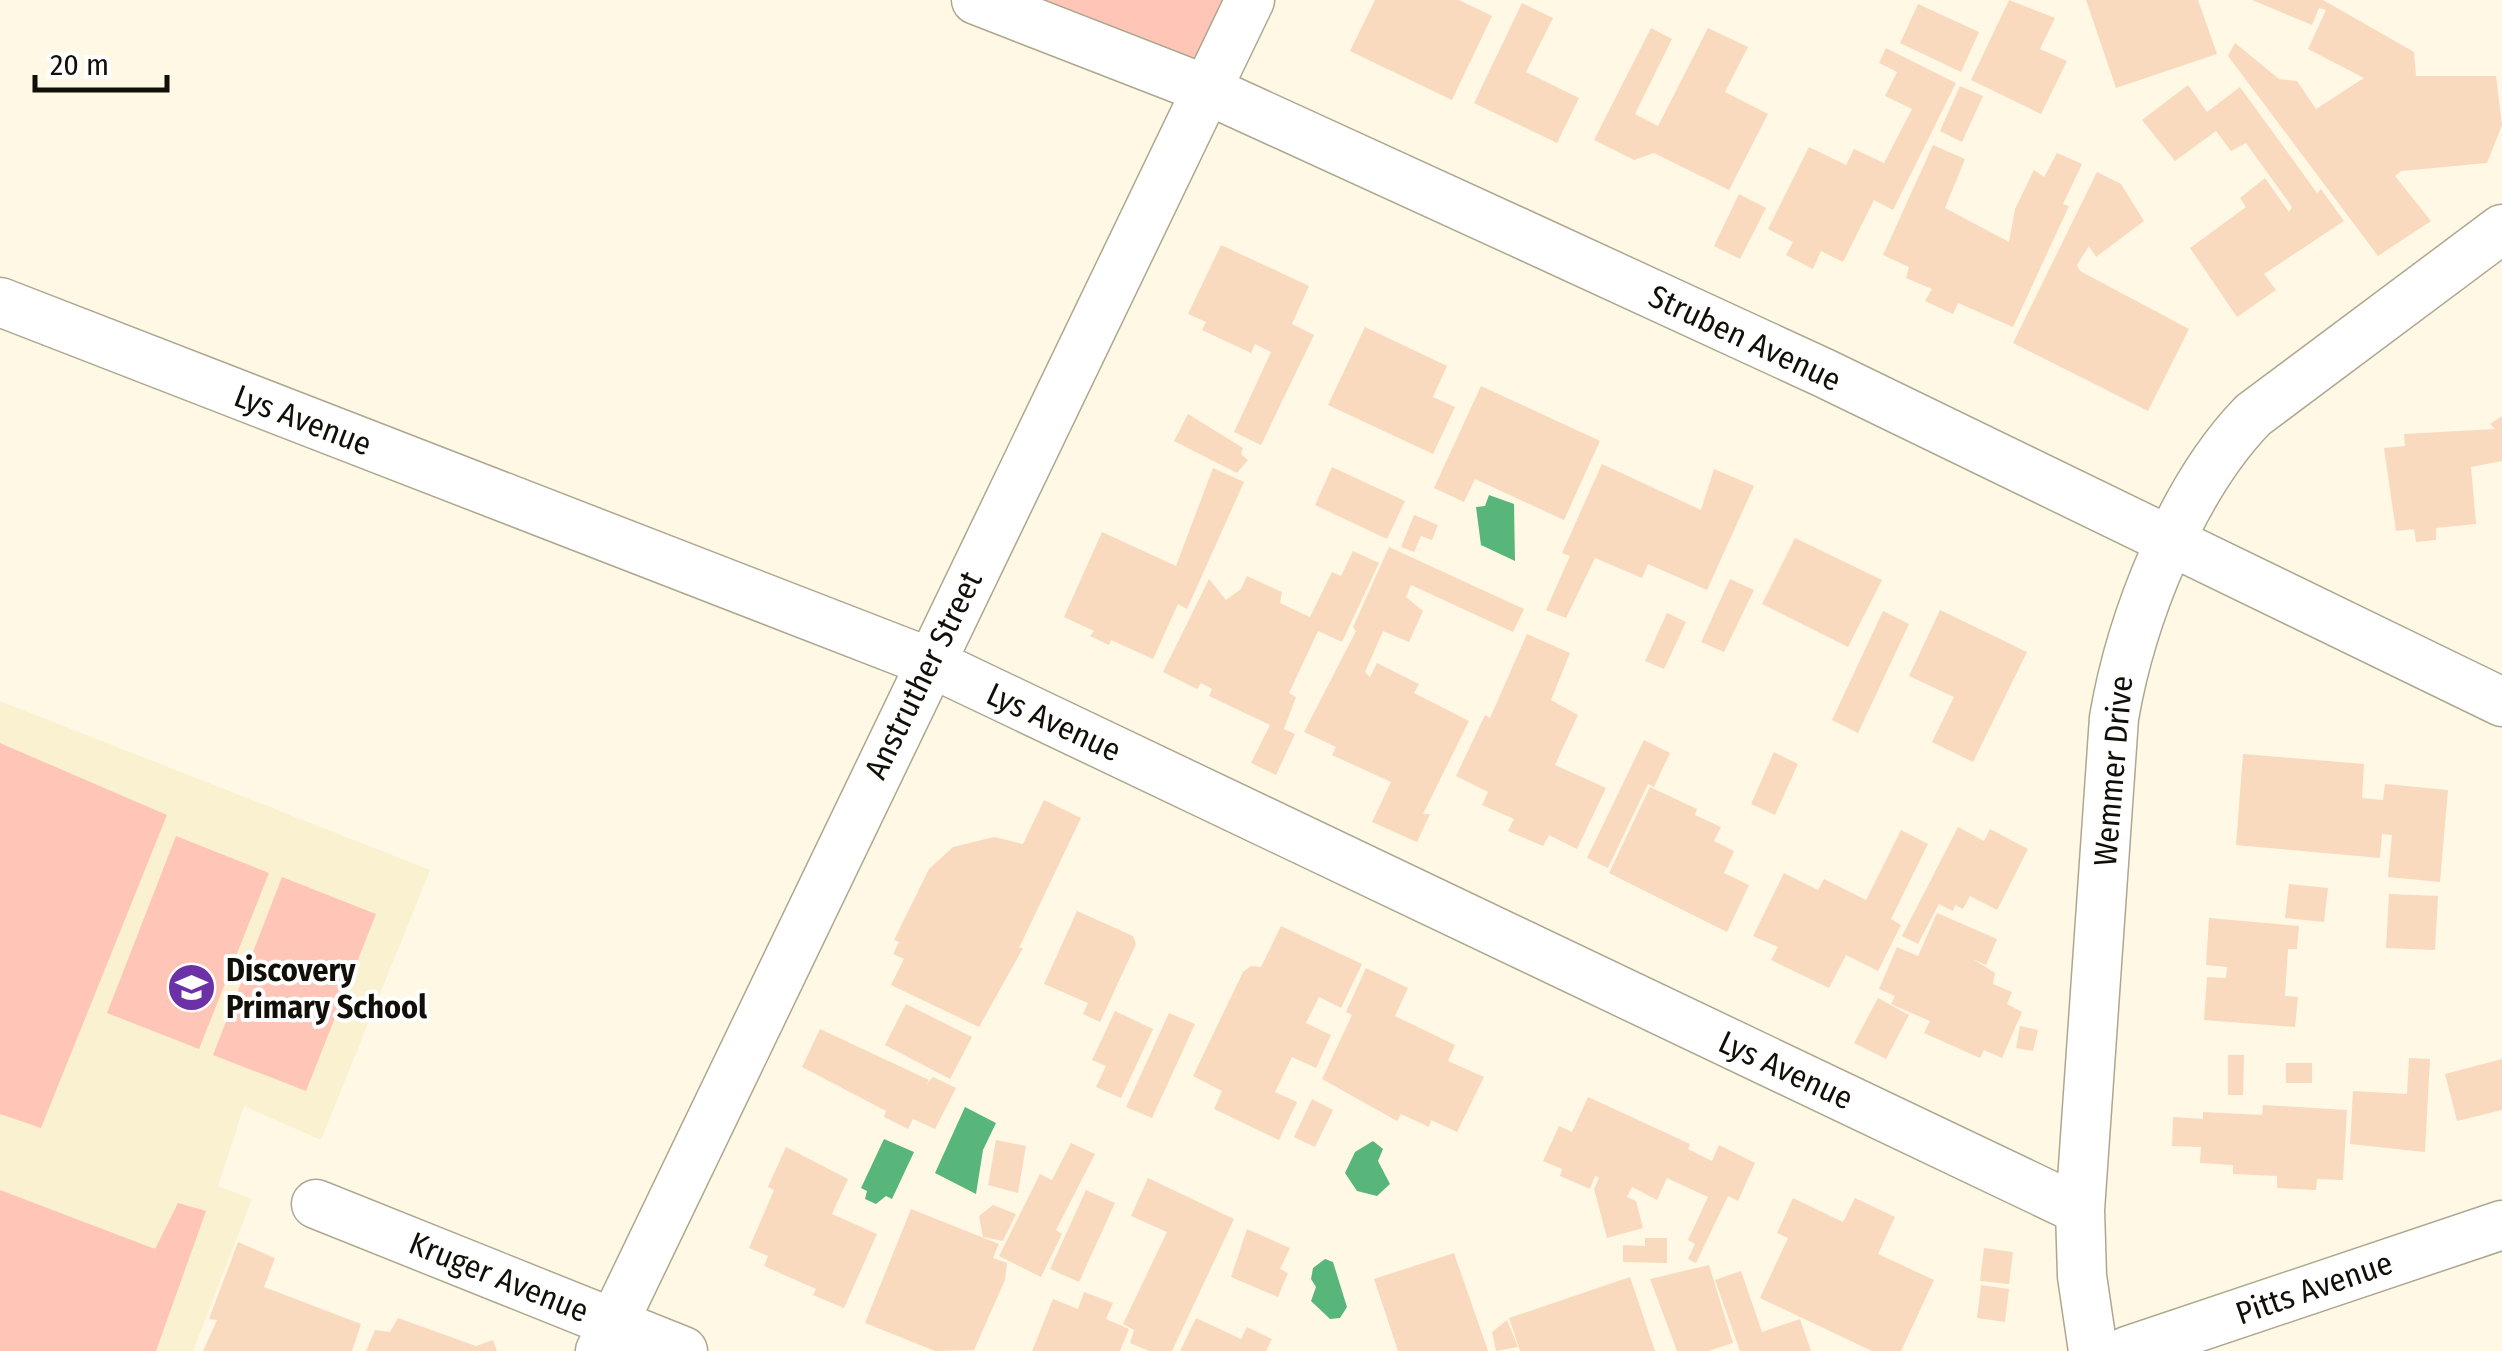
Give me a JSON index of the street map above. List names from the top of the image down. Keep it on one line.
{"streets":{"street":["Struben Avenue","Lys Avenue","Anstruther Street","Wemmer Drive","Kruger Avenue","Pitts Avenue"]},"crossings":[["Struben Avenue","Anstruther Street"],["Struben Avenue","Wemmer Drive"],["Lys Avenue","Anstruther Street"],["Lys Avenue","Wemmer Drive"],["Anstruther Street","Kruger Avenue"]],"places":{"school or university":["Discovery Primary School"]},"scale_bar":"20 m"}
